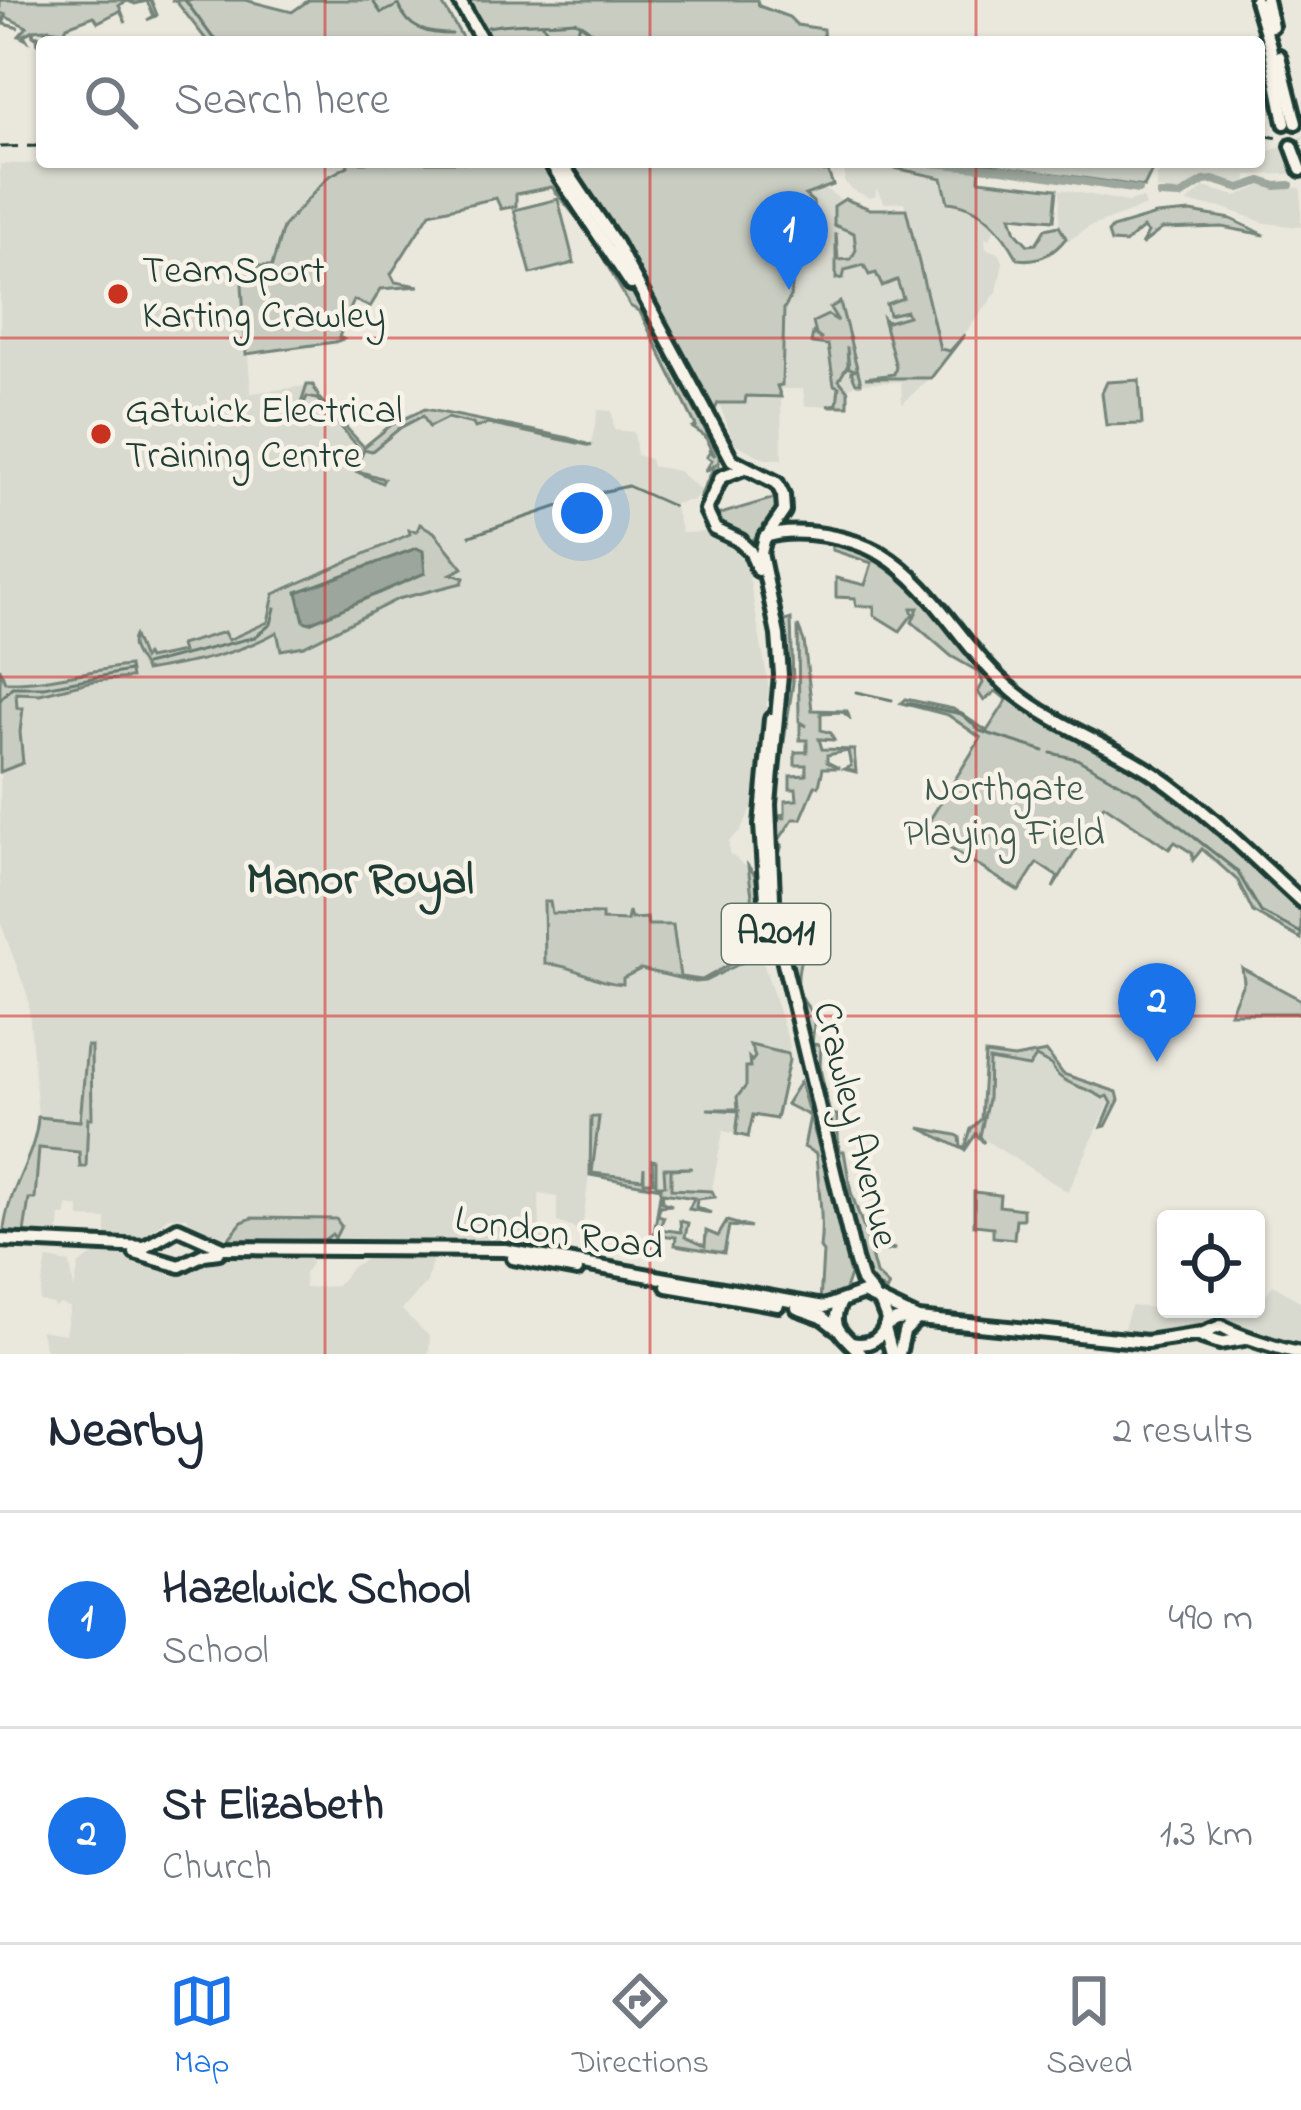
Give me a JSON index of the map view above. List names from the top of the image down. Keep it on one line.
{"streets":{"main road":["A2011","Crawley Avenue","London Road"]},"crossings":[["Crawley Avenue","London Road"]],"districts":["Manor Royal"],"parks":["Northgate Playing Field"],"places":["TeamSport Karting Crawley","Gatwick Electrical Training Centre"],"page":{"search":"Search here","pins":["1","2"],"heading":["Nearby","2 results"],"list":[{"mark":"1","name":"Hazelwick School","note":"School","value":"490 m"},{"mark":"2","name":"St Elizabeth","note":"Church","value":"1.3 km"}],"nav":["Map","Directions","Saved"]}}
